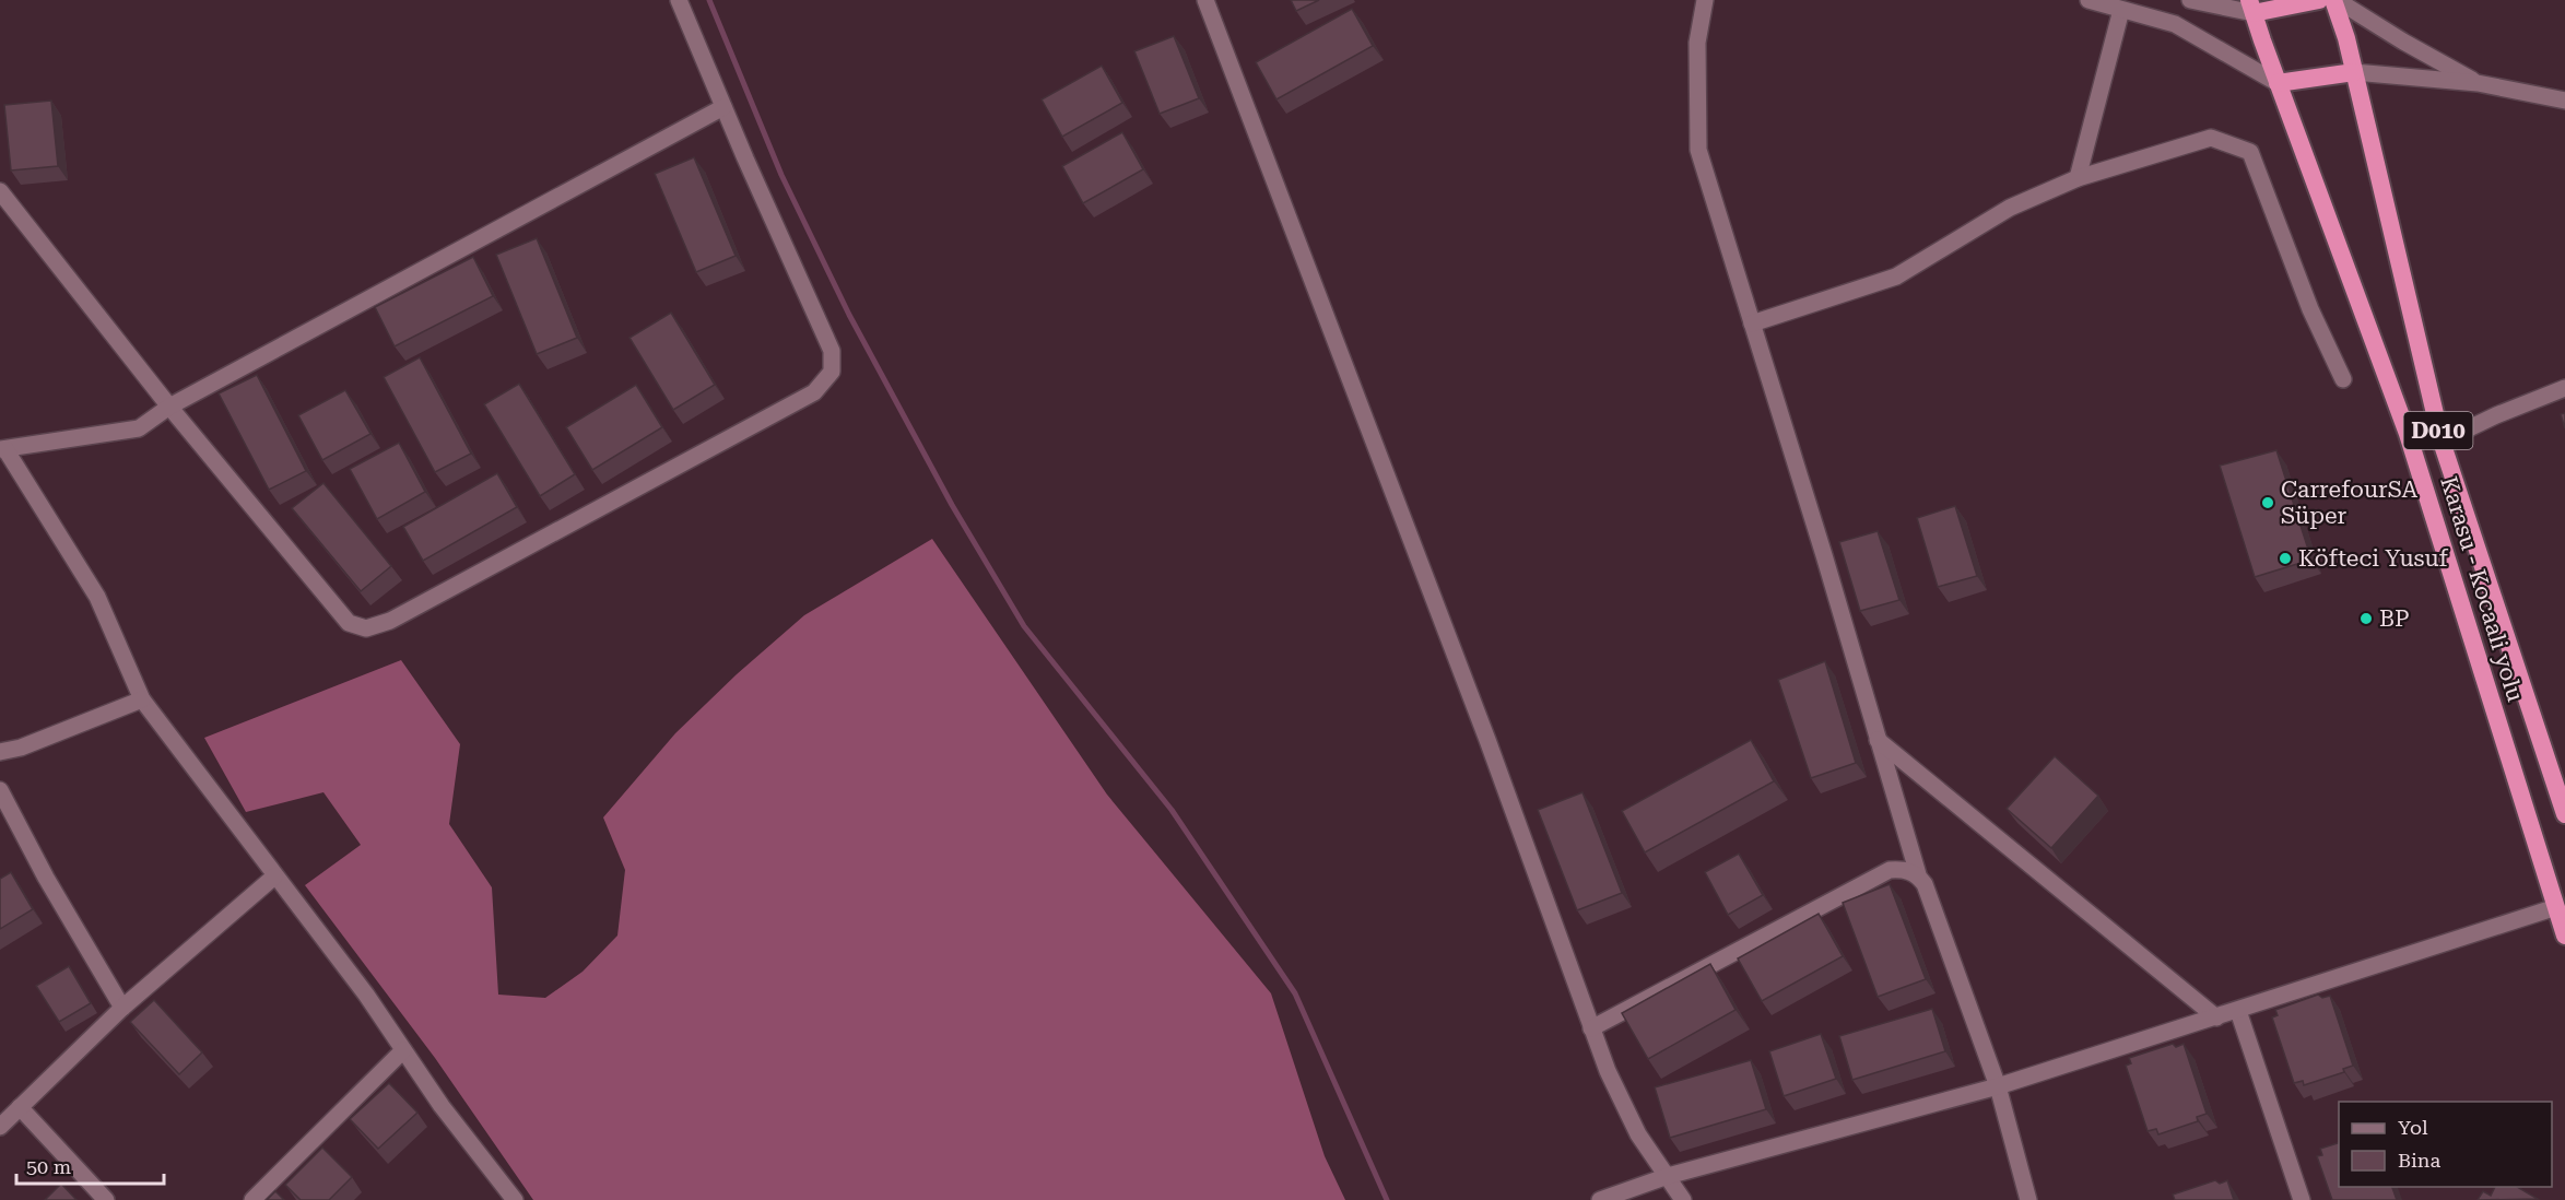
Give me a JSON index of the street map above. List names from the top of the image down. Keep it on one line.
{"streets":{"highway":["D010","Karasu - Kocaali yolu"]},"places":["CarrefourSA Süper","Köfteci Yusuf","BP"],"legend":["Yol","Bina"],"scale_bar":"50 m"}
